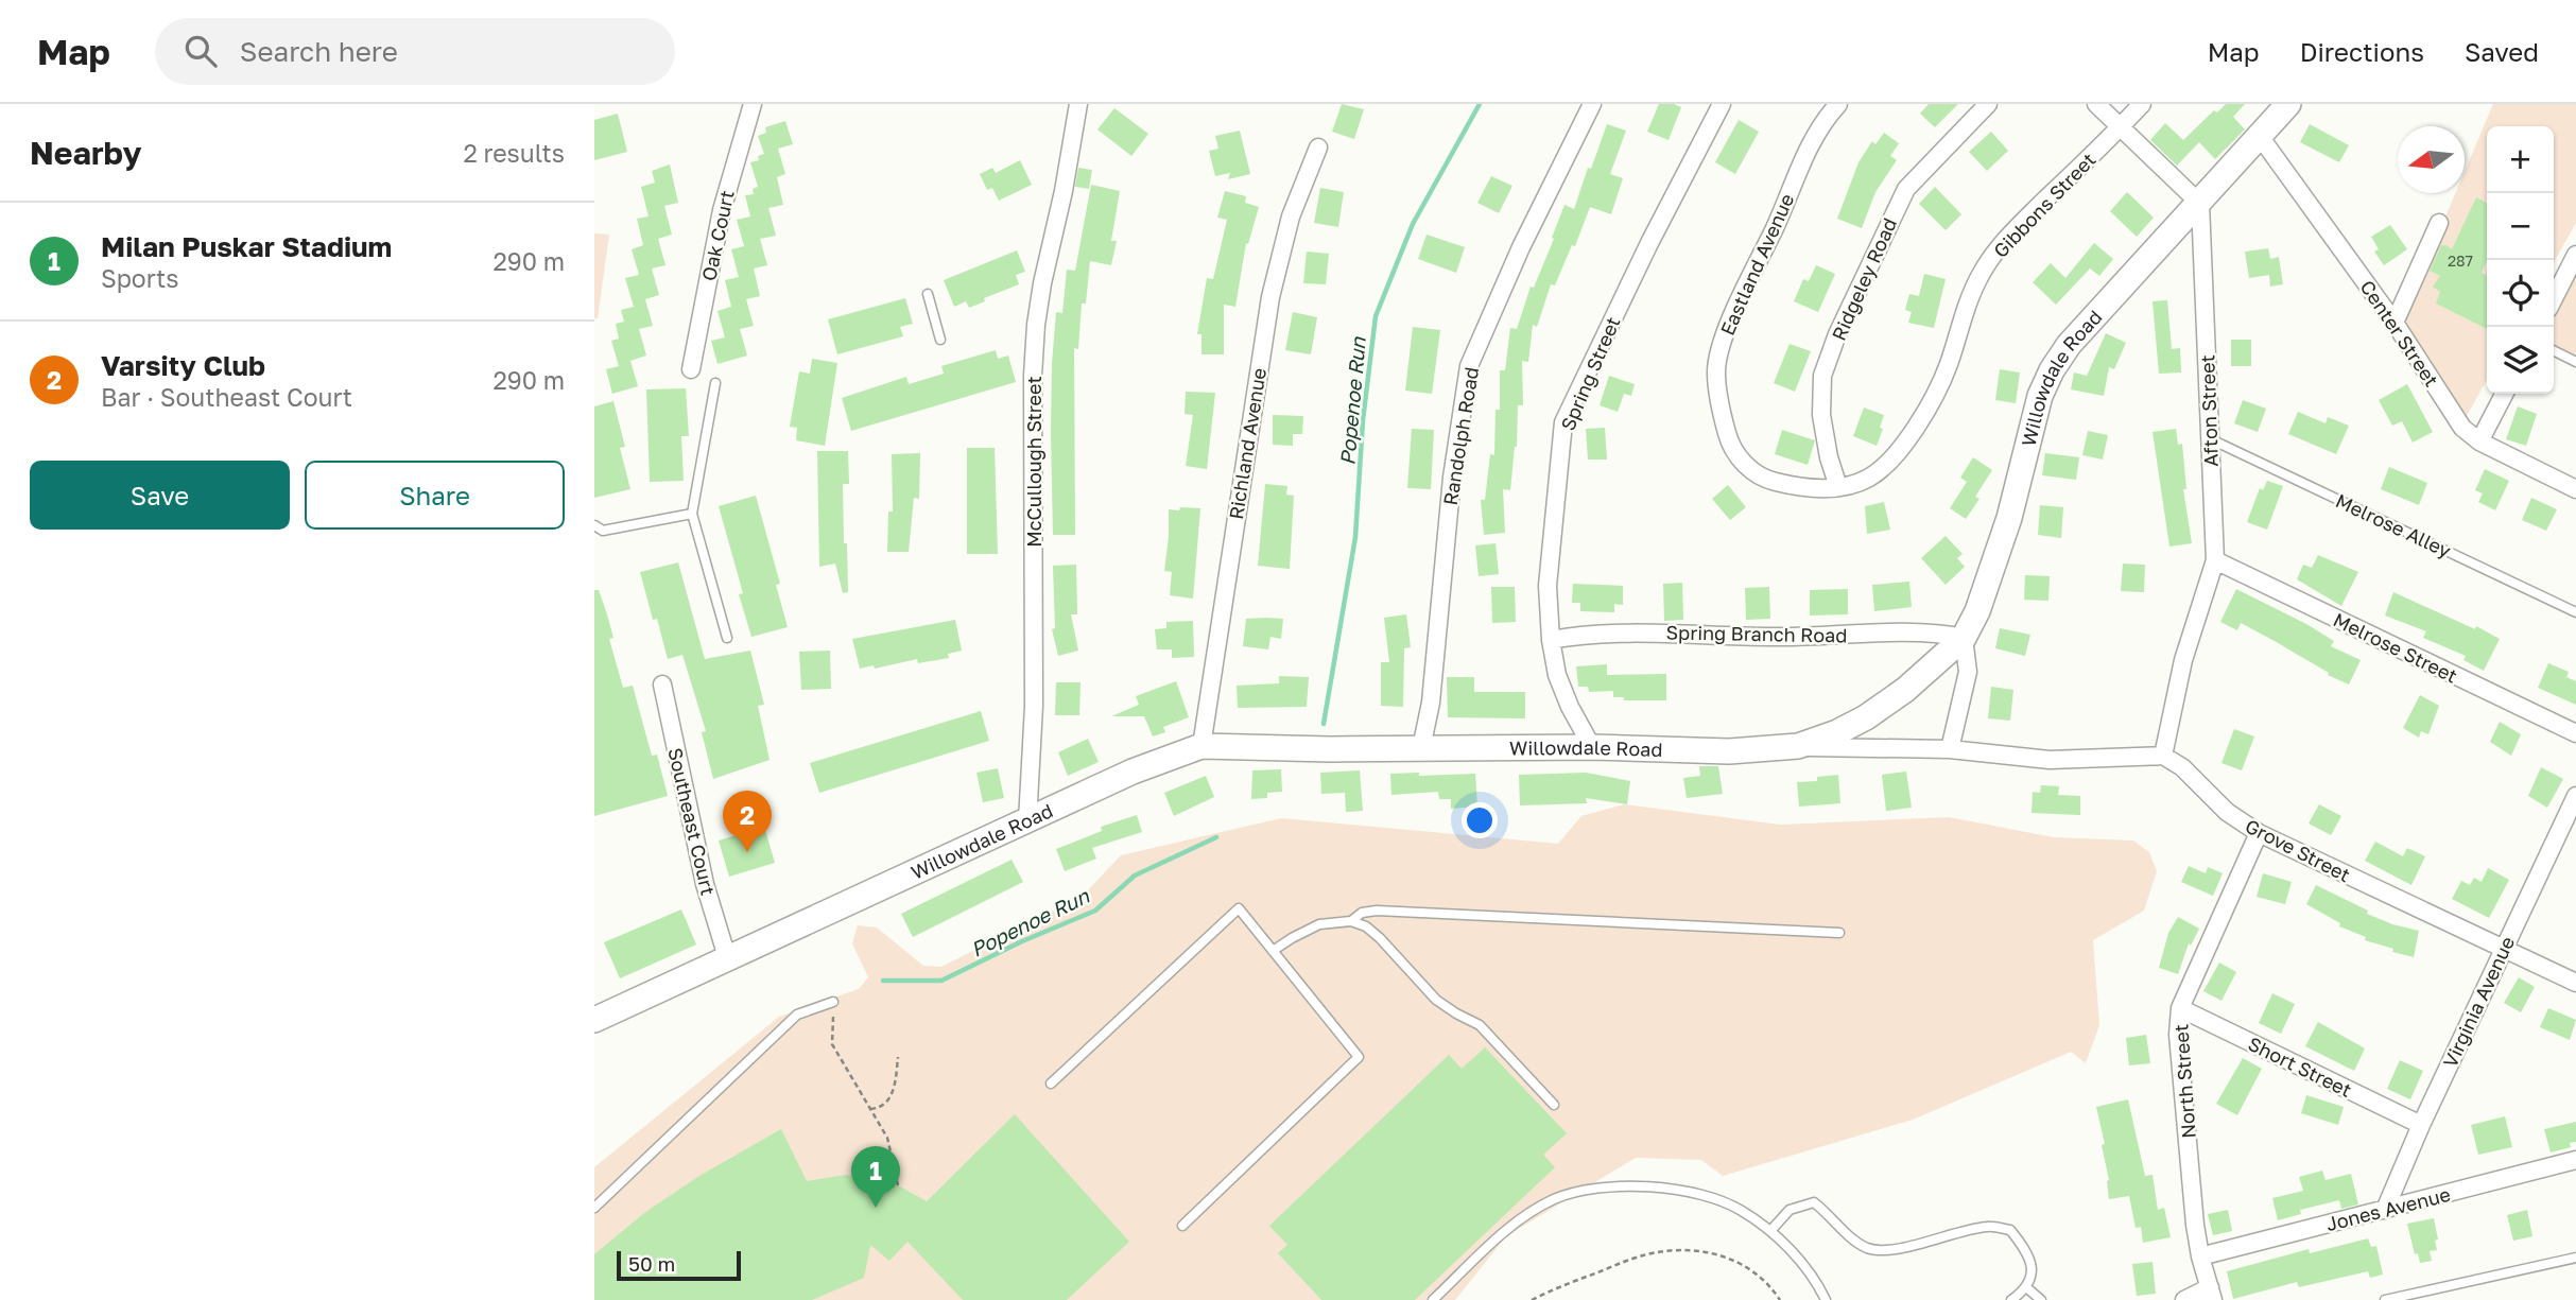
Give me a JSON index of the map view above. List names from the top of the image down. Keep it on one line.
{"streets":{"street":["Gibbons Street","Oak Court","Eastland Avenue","Ridgeley Road","Center Street","Spring Street","Willowdale Road","Afton Street","Randolph Road","Richland Avenue","McCullough Street","Spring Branch Road","Melrose Street","Southeast Court","Grove Street","Virginia Avenue","Short Street","North Street","Jones Avenue"],"lane":["Melrose Alley"]},"crossings":[["Gibbons Street","Eastland Avenue"],["Gibbons Street","Ridgeley Road"],["Eastland Avenue","Ridgeley Road"],["Center Street","Willowdale Road"],["Spring Street","Willowdale Road"],["Spring Street","Spring Branch Road"],["Willowdale Road","Afton Street"],["Willowdale Road","Randolph Road"],["Willowdale Road","Richland Avenue"],["Willowdale Road","McCullough Street"],["Willowdale Road","Spring Branch Road"],["Willowdale Road","Southeast Court"],["Afton Street","Melrose Alley"],["Afton Street","Melrose Street"],["Afton Street","Grove Street"],["Grove Street","Virginia Avenue"],["Grove Street","North Street"],["Virginia Avenue","Short Street"],["Virginia Avenue","Jones Avenue"],["Short Street","North Street"],["North Street","Jones Avenue"]],"water":["Popenoe Run"],"house_numbers":["287"],"scale_bar":"50 m","north":"left","page":{"header":"Map","search":"Search here","nav":["Map","Directions","Saved"],"heading":["Nearby","2 results"],"map_buttons":["+","−"],"list":[{"mark":"1","name":"Milan Puskar Stadium","note":"Sports","value":"290 m"},{"mark":"2","name":"Varsity Club","note":"Bar · Southeast Court","value":"290 m"}],"buttons":["Save","Share"],"pins":["2","1"],"scale":"50 m"}}
